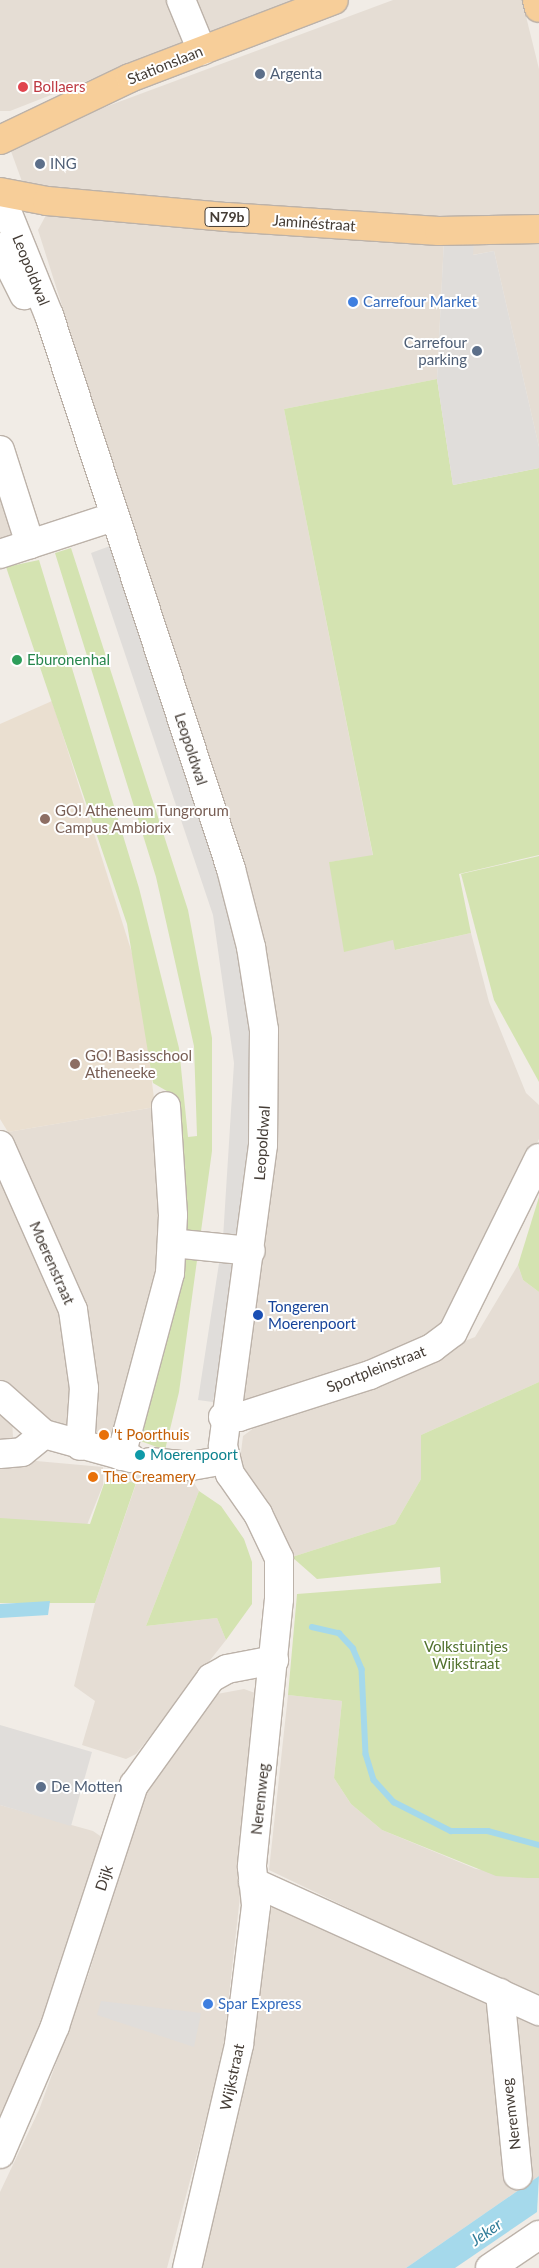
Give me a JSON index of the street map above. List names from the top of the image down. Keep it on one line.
{"streets":{"main road":["Stationslaan","N79b","Jaminéstraat"],"street":["Leopoldwal","Moerenstraat","Sportpleinstraat","Neremweg","Dijk","Wijkstraat"]},"crossings":[["Jaminéstraat","Leopoldwal"],["Leopoldwal","Sportpleinstraat"],["Leopoldwal","Neremweg"],["Neremweg","Dijk"],["Neremweg","Wijkstraat"]],"water":["Jeker"],"parks":["Volkstuintjes Wijkstraat"],"places":["Argenta","Bollaers","ING","Carrefour Market","Carrefour parking","Eburonenhal","GO! Atheneum Tungrorum Campus Ambiorix","GO! Basisschool Atheneeke","Tongeren Moerenpoort","'t Poorthuis","Moerenpoort","The Creamery","De Motten","Spar Express"]}
